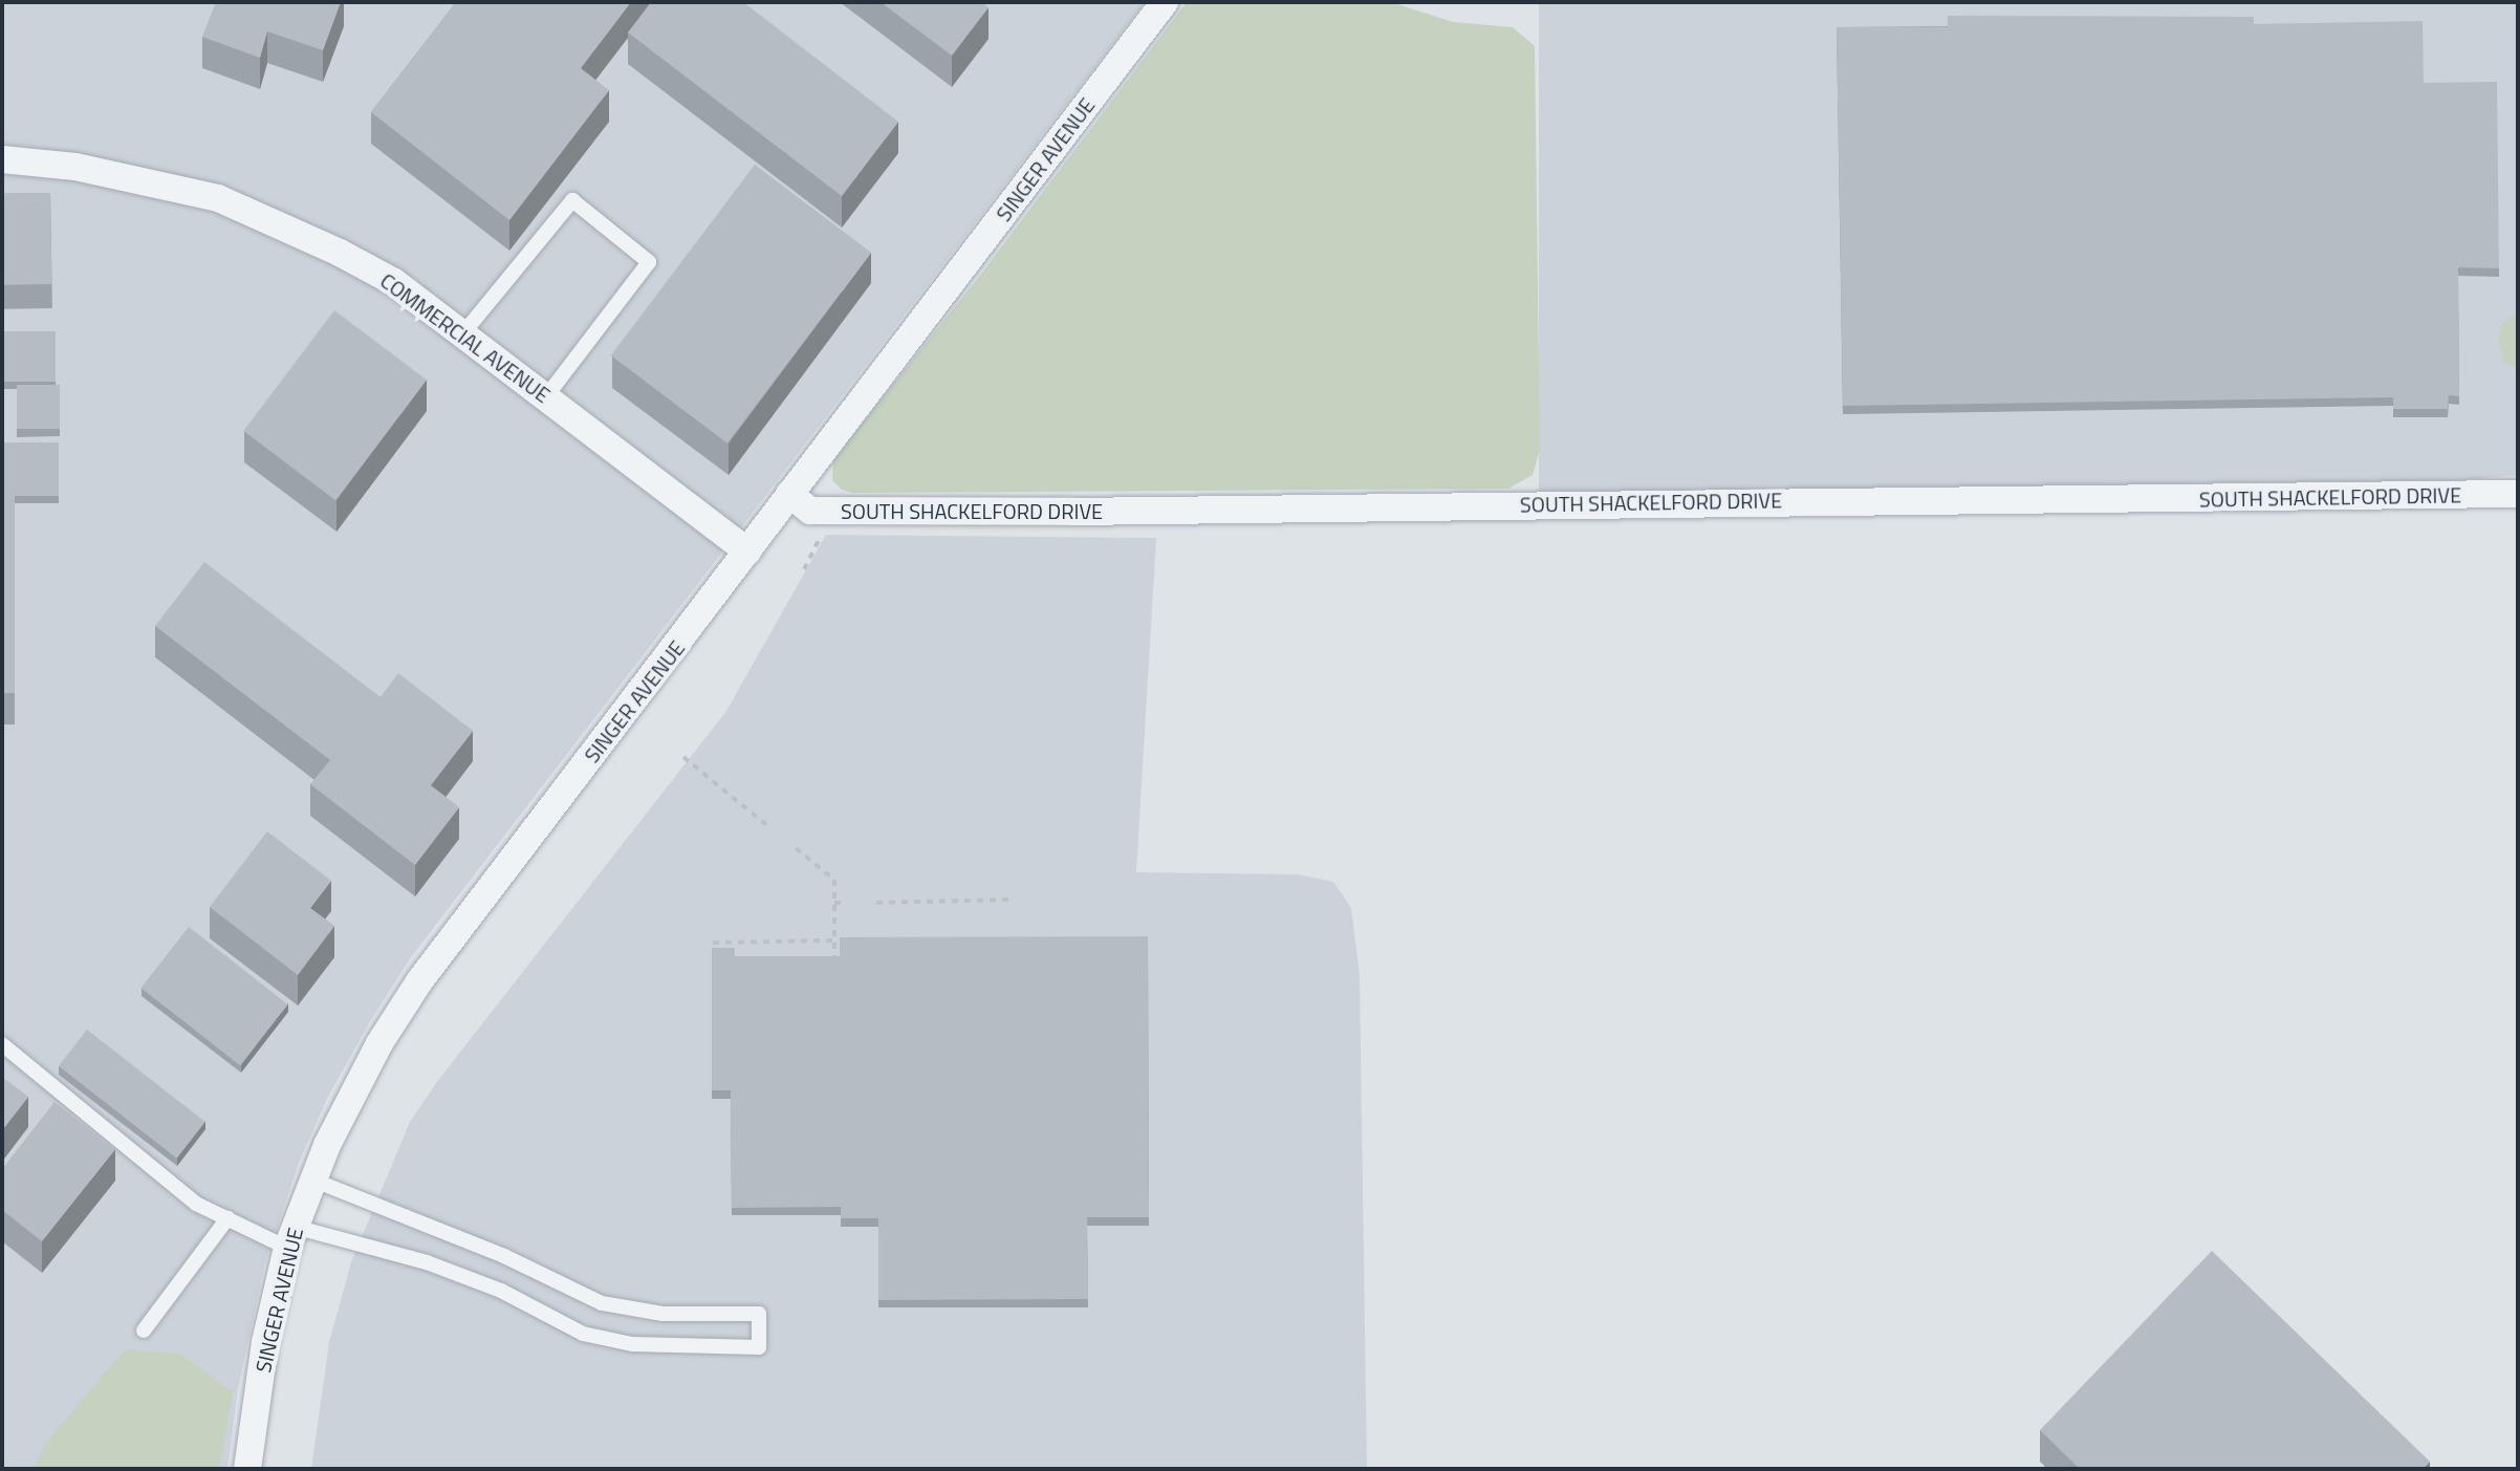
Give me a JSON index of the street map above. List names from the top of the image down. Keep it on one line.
{"streets":{"street":["SINGER AVENUE","COMMERCIAL AVENUE","SOUTH SHACKELFORD DRIVE"]},"crossings":[["SINGER AVENUE","COMMERCIAL AVENUE"],["SINGER AVENUE","SOUTH SHACKELFORD DRIVE"]]}
